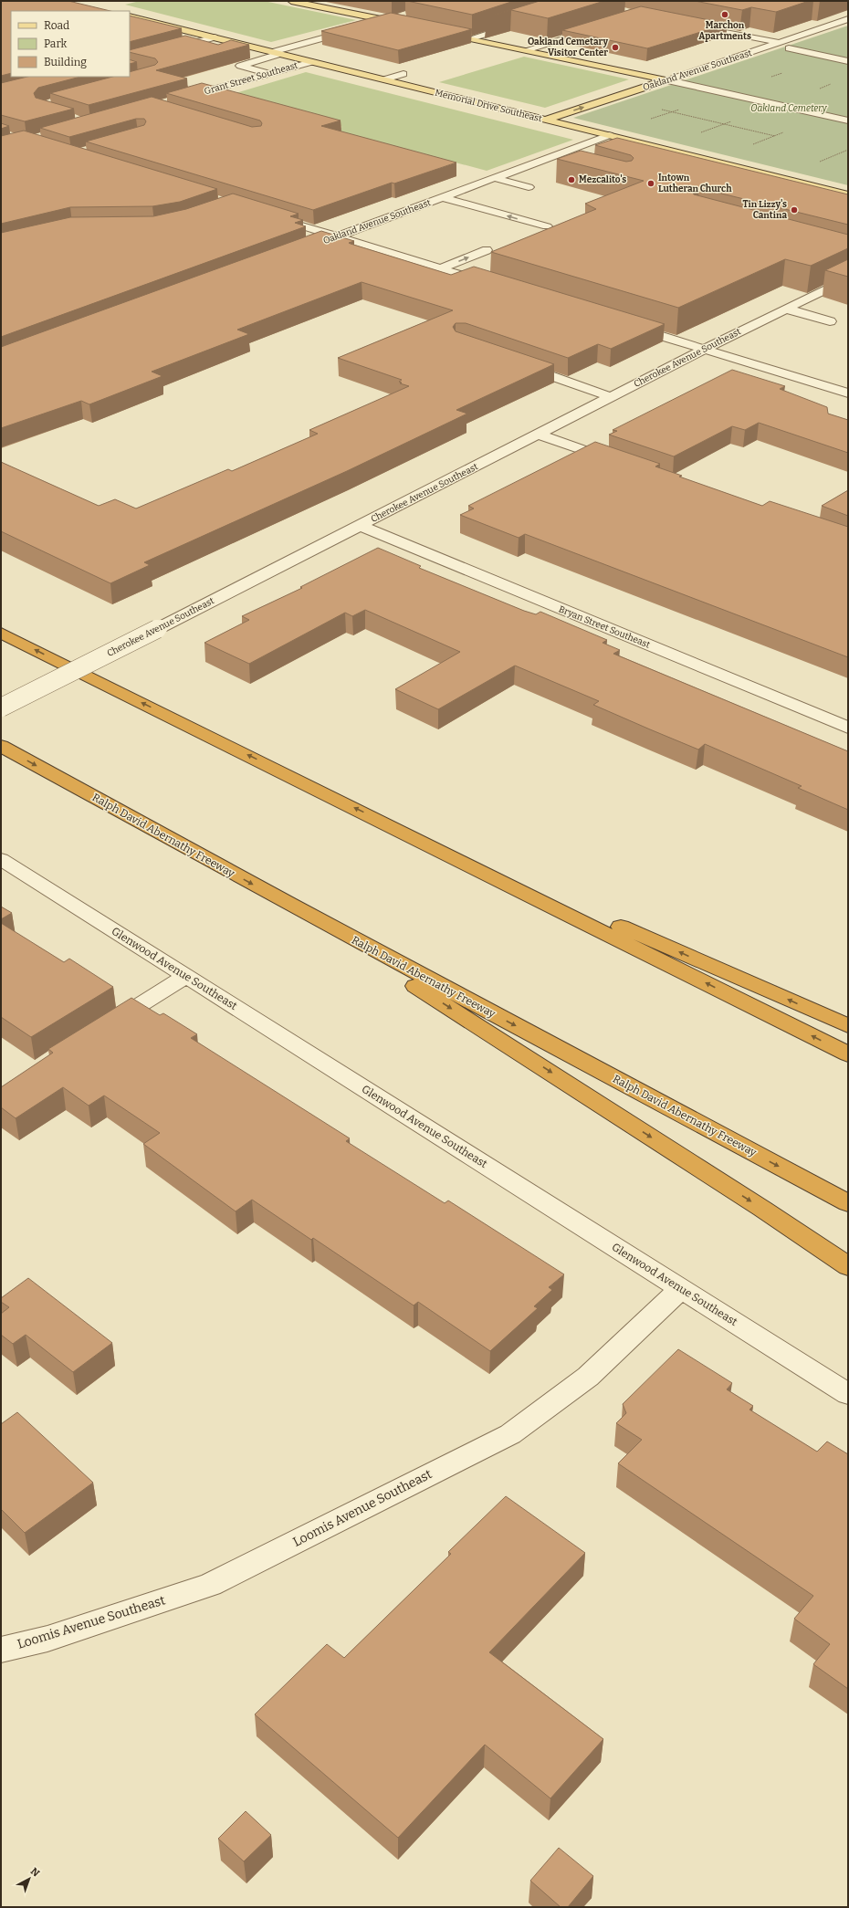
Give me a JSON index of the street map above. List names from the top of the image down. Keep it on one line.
{"streets":{"highway":["Ralph David Abernathy Freeway"],"main road":["Oakland Avenue Southeast","Memorial Drive Southeast"],"street":["Grant Street Southeast","Cherokee Avenue Southeast","Bryan Street Southeast","Glenwood Avenue Southeast","Loomis Avenue Southeast"]},"crossings":[["Oakland Avenue Southeast","Memorial Drive Southeast"],["Grant Street Southeast","Memorial Drive Southeast"],["Cherokee Avenue Southeast","Bryan Street Southeast"],["Glenwood Avenue Southeast","Loomis Avenue Southeast"]],"parks":["Oakland Cemetery"],"places":["Marchon Apartments","Oakland Cemetary Visitor Center","Mezcalito's","Intown Lutheran Church","Tin Lizzy's Cantina"],"legend":["Road","Park","Building"],"north":"top right"}
